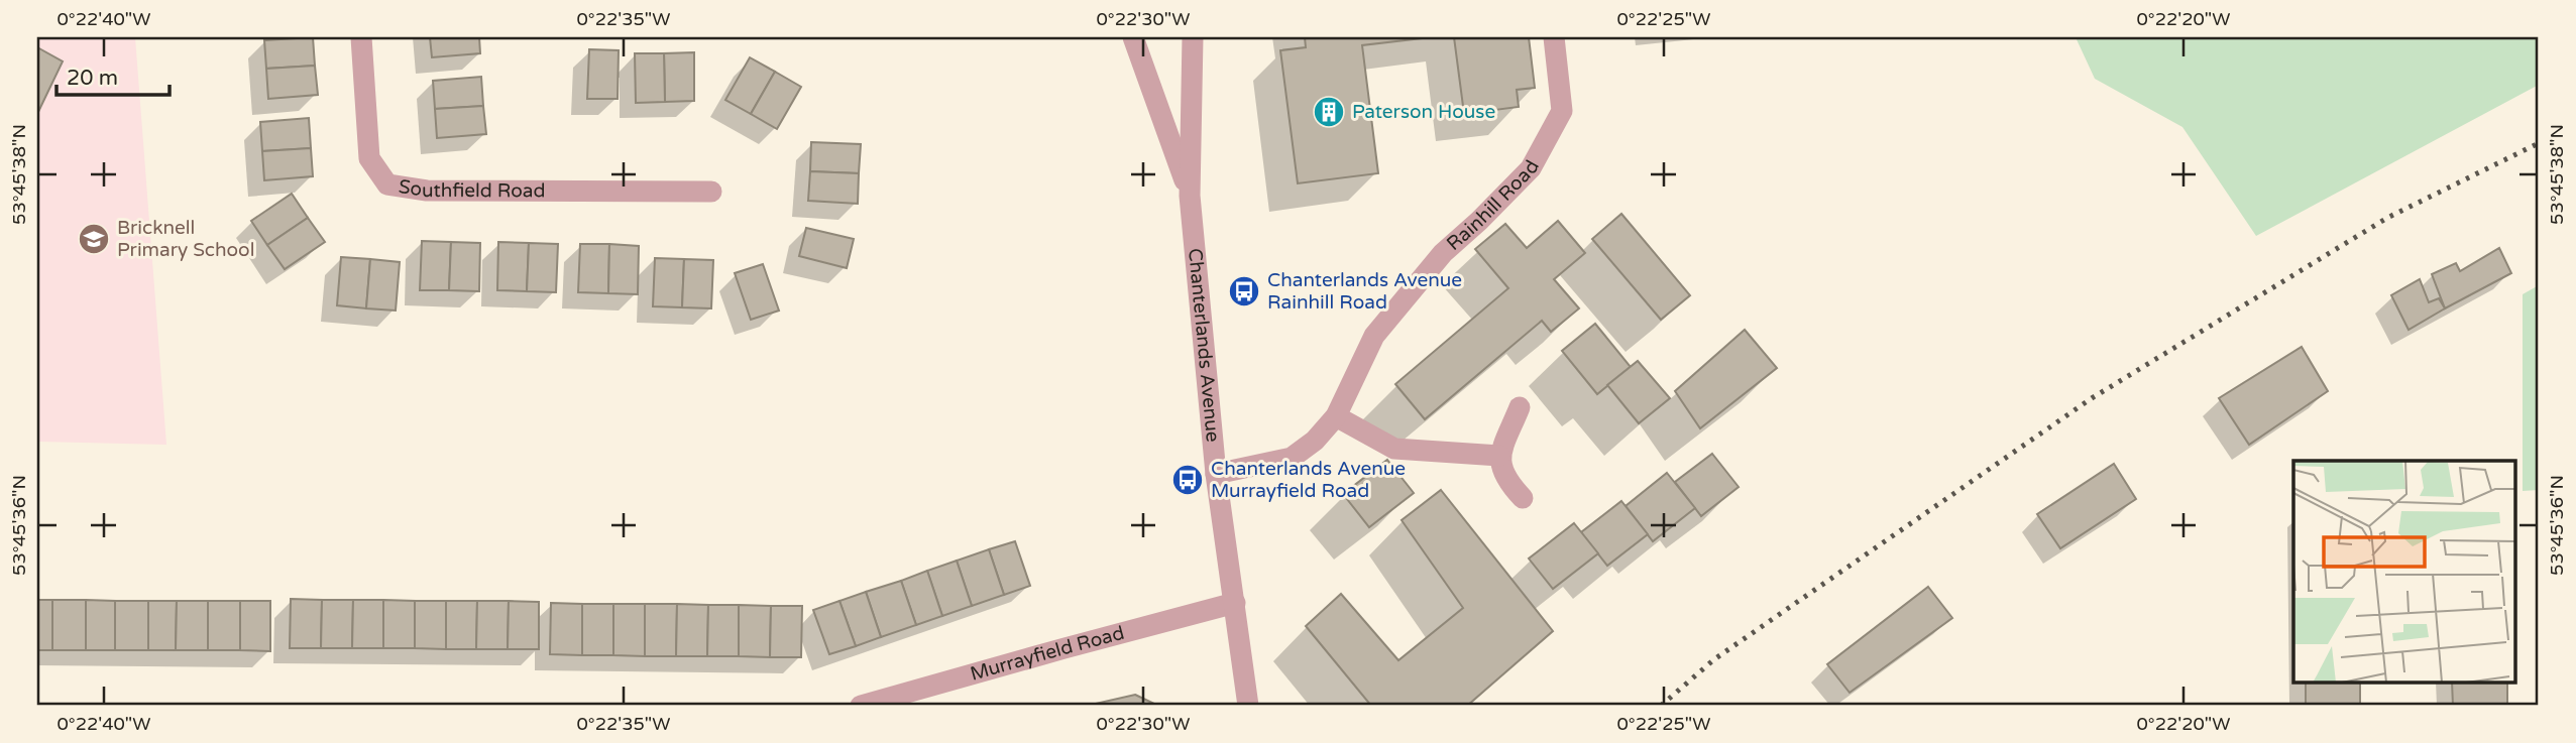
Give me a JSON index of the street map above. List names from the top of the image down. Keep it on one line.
{"streets":{"street":["Southfield Road","Rainhill Road","Chanterlands Avenue","Murrayfield Road"]},"crossings":[["Rainhill Road","Chanterlands Avenue"],["Chanterlands Avenue","Murrayfield Road"]],"places":{"building":["Paterson House"],"school or university":["Bricknell Primary School"],"bus stop":["Chanterlands Avenue Rainhill Road","Chanterlands Avenue Murrayfield Road"]},"scale_bar":"20 m","coordinates":["0°22'40\"W","0°22'35\"W","0°22'30\"W","0°22'25\"W","0°22'20\"W","53°45'38\"N","53°45'36\"N"]}
